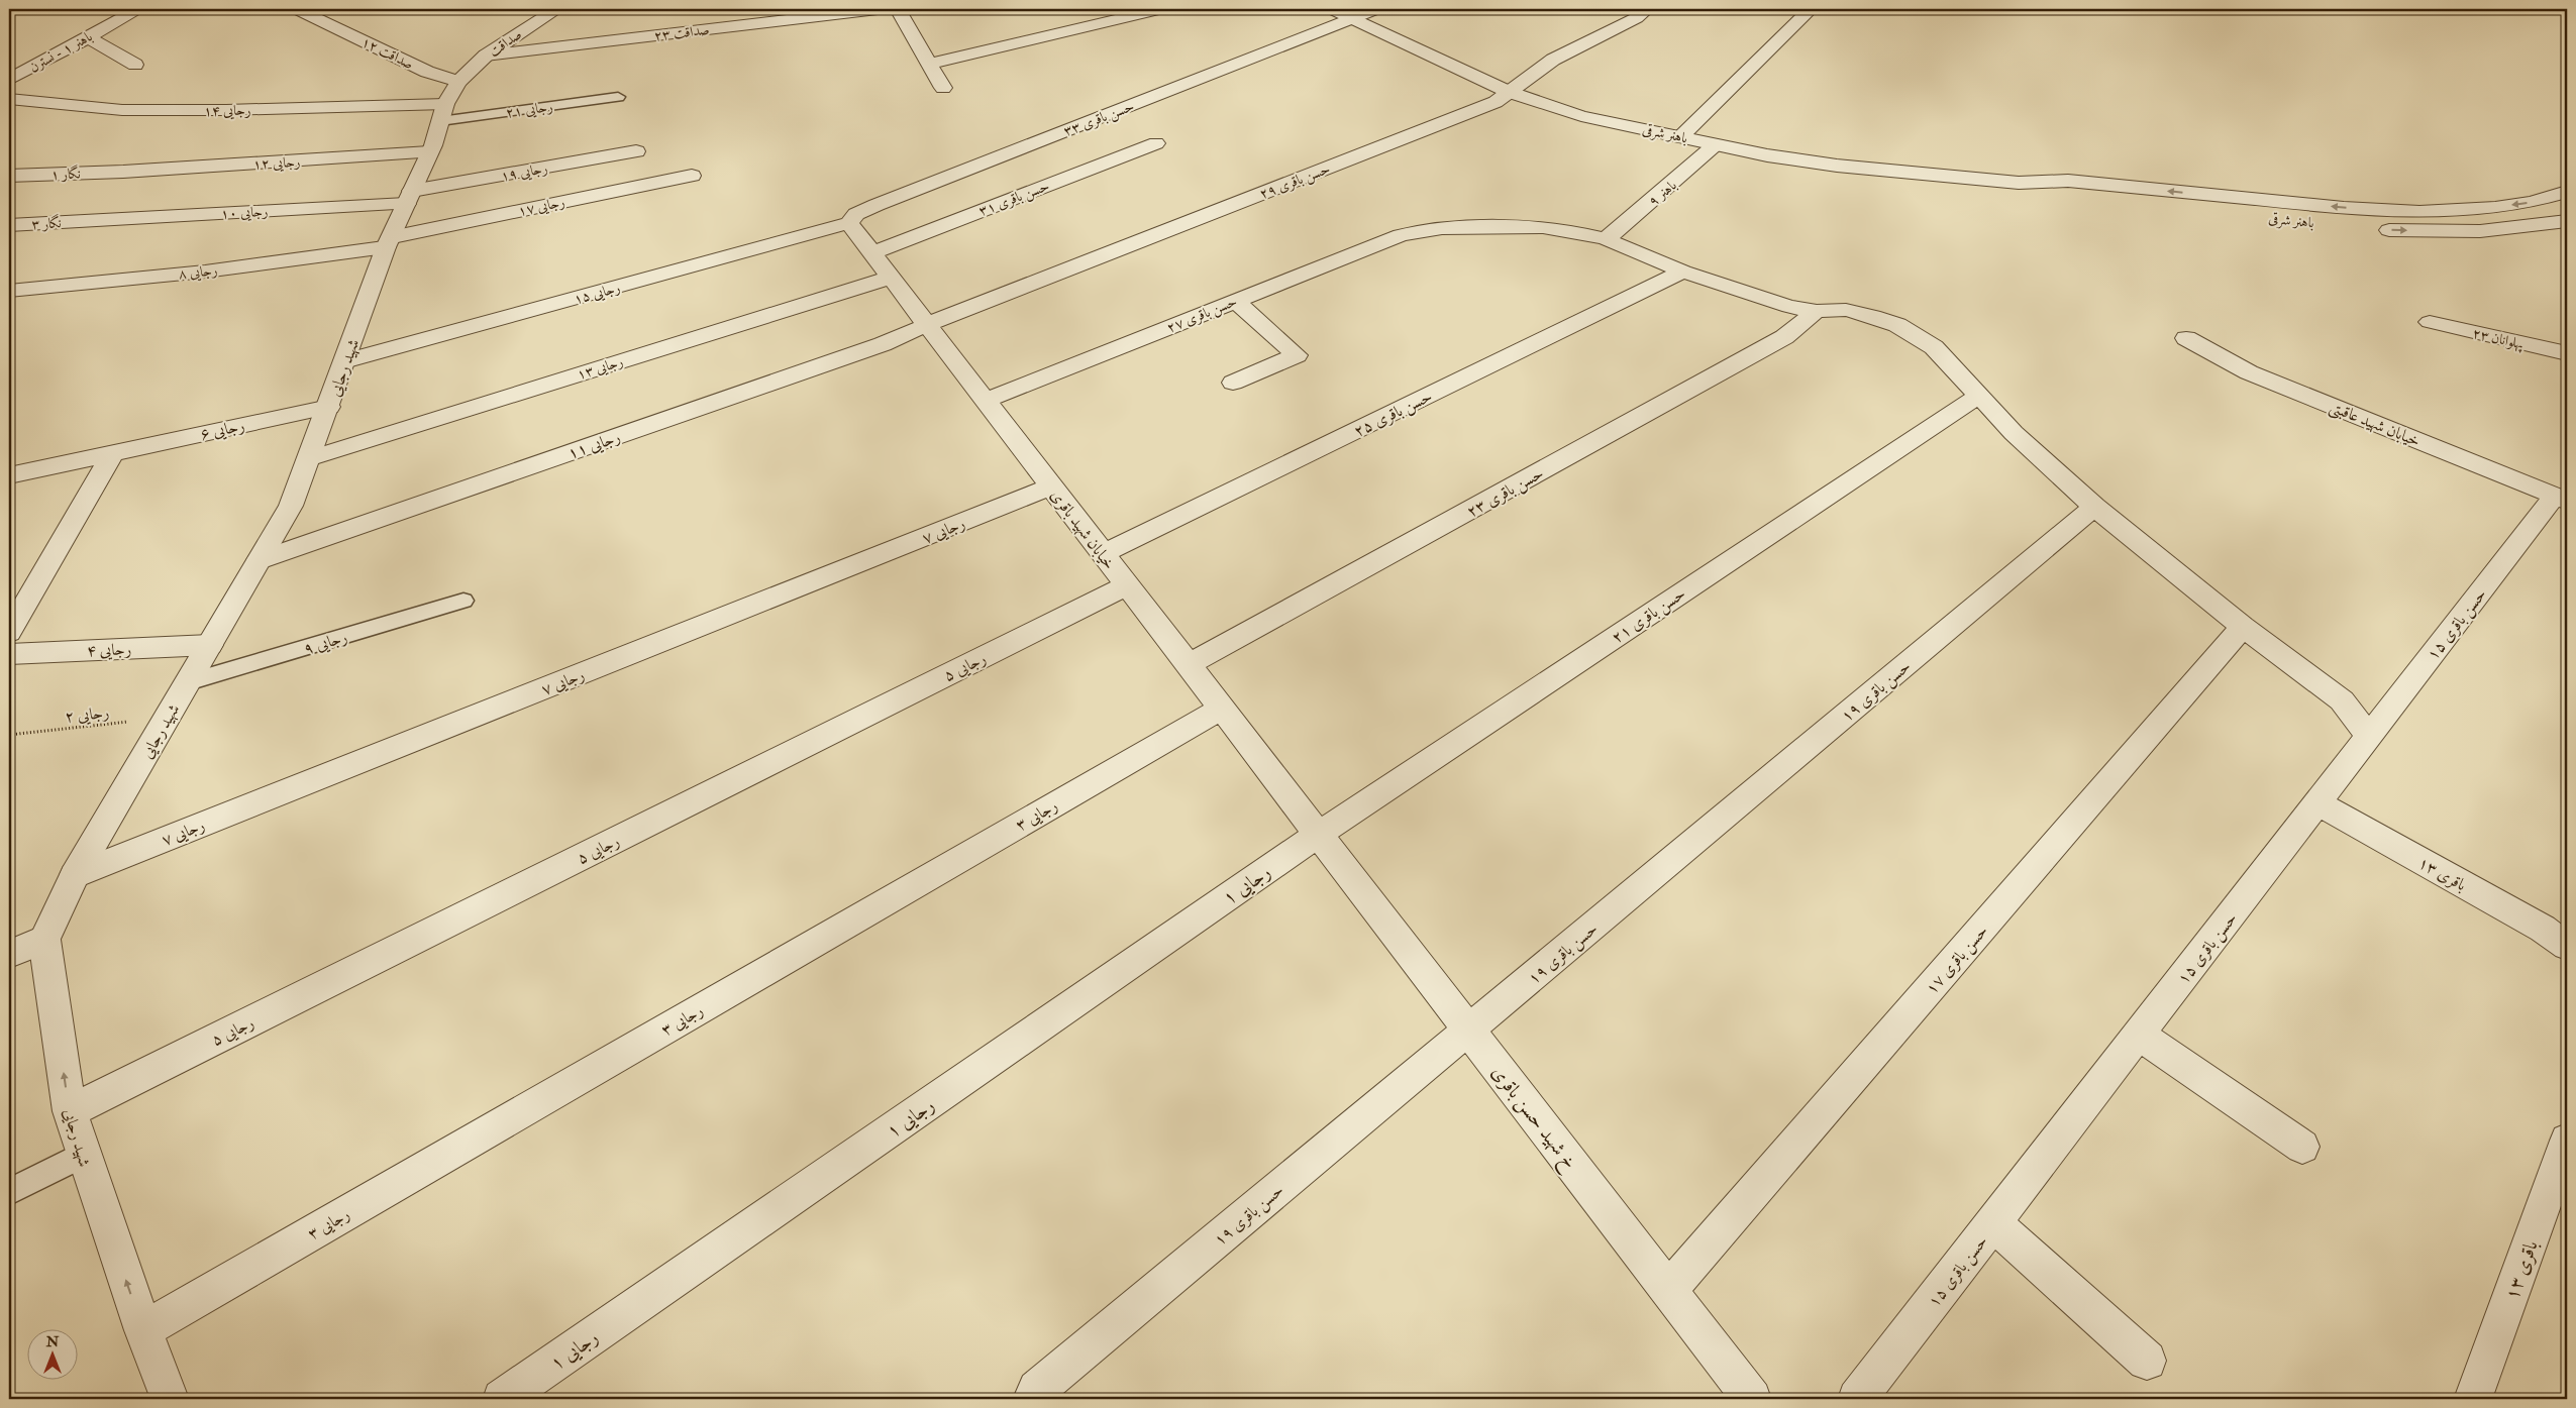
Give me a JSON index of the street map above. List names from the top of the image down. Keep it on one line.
{"streets":{"street":["صداقت ۲۳","صداقت","باهنر ۱ - نسترن","صداقت ۱۲","رجایی ۱۴","حسن باقری ۳۳","باهنر شرقی","رجایی ۱۲","رجایی ۱۹","نگار ۱","حسن باقری ۲۹","باهنر ۹","حسن باقری ۳۱","رجایی ۱۷","رجایی ۱۰","نگار ۳","رجایی ۸","رجایی ۱۵","حسن باقری ۲۷","پهلوانان ۲۳","شهید رجایی","رجایی ۱۳","حسن باقری ۲۵","خیابان شهید عاقبتی","رجایی ۶","رجایی ۱۱","حسن باقری ۲۳","خیابان شهید باقری","رجایی ۷","حسن باقری ۲۱","حسن باقری ۱۵","رجایی ۴","رجایی ۵","حسن باقری ۱۹","رجایی ۳","باقری ۱۳","رجایی ۱","حسن باقری ۱۷","خ شهید حسن باقری"],"lane":["رجایی ۲۱","رجایی ۹"],"path":["رجایی ۲"]},"crossings":[["صداقت ۲۳","صداقت"],["صداقت","صداقت ۱۲"],["صداقت","شهید رجایی"],["صداقت ۱۲","شهید رجایی"],["رجایی ۲۱","رجایی ۱۴"],["رجایی ۲۱","شهید رجایی"],["رجایی ۱۴","شهید رجایی"],["حسن باقری ۳۳","باهنر شرقی"],["حسن باقری ۳۳","رجایی ۱۵"],["حسن باقری ۳۳","خیابان شهید باقری"],["باهنر شرقی","حسن باقری ۲۹"],["باهنر شرقی","باهنر ۹"],["رجایی ۱۲","نگار ۱"],["رجایی ۱۲","شهید رجایی"],["رجایی ۱۹","رجایی ۱۰"],["رجایی ۱۹","شهید رجایی"],["حسن باقری ۲۹","رجایی ۱۱"],["حسن باقری ۲۹","خیابان شهید باقری"],["باهنر ۹","حسن باقری ۲۷"],["حسن باقری ۳۱","خیابان شهید باقری"],["رجایی ۱۷","رجایی ۸"],["رجایی ۱۷","شهید رجایی"],["رجایی ۱۰","نگار ۳"],["رجایی ۱۰","شهید رجایی"],["رجایی ۸","شهید رجایی"],["رجایی ۱۵","شهید رجایی"],["رجایی ۱۵","خیابان شهید باقری"],["حسن باقری ۲۷","حسن باقری ۲۵"],["حسن باقری ۲۷","حسن باقری ۲۳"],["حسن باقری ۲۷","خیابان شهید باقری"],["حسن باقری ۲۷","حسن باقری ۲۱"],["حسن باقری ۲۷","حسن باقری ۱۵"],["حسن باقری ۲۷","حسن باقری ۱۹"],["حسن باقری ۲۷","حسن باقری ۱۷"],["شهید رجایی","رجایی ۱۳"],["شهید رجایی","رجایی ۶"],["شهید رجایی","رجایی ۱۱"],["شهید رجایی","رجایی ۷"],["شهید رجایی","رجایی ۹"],["شهید رجایی","رجایی ۴"],["شهید رجایی","رجایی ۵"],["شهید رجایی","رجایی ۲"],["شهید رجایی","رجایی ۳"],["رجایی ۱۳","خیابان شهید باقری"],["حسن باقری ۲۵","خیابان شهید باقری"],["خیابان شهید عاقبتی","حسن باقری ۱۵"],["رجایی ۱۱","خیابان شهید باقری"],["حسن باقری ۲۳","خیابان شهید باقری"],["خیابان شهید باقری","رجایی ۷"],["خیابان شهید باقری","حسن باقری ۲۱"],["خیابان شهید باقری","رجایی ۵"],["خیابان شهید باقری","رجایی ۳"],["خیابان شهید باقری","رجایی ۱"],["خیابان شهید باقری","خ شهید حسن باقری"],["حسن باقری ۲۱","رجایی ۱"],["حسن باقری ۲۱","خ شهید حسن باقری"],["حسن باقری ۱۵","باقری ۱۳"],["حسن باقری ۱۹","خ شهید حسن باقری"],["رجایی ۱","خ شهید حسن باقری"],["حسن باقری ۱۷","خ شهید حسن باقری"]],"north":"top"}
